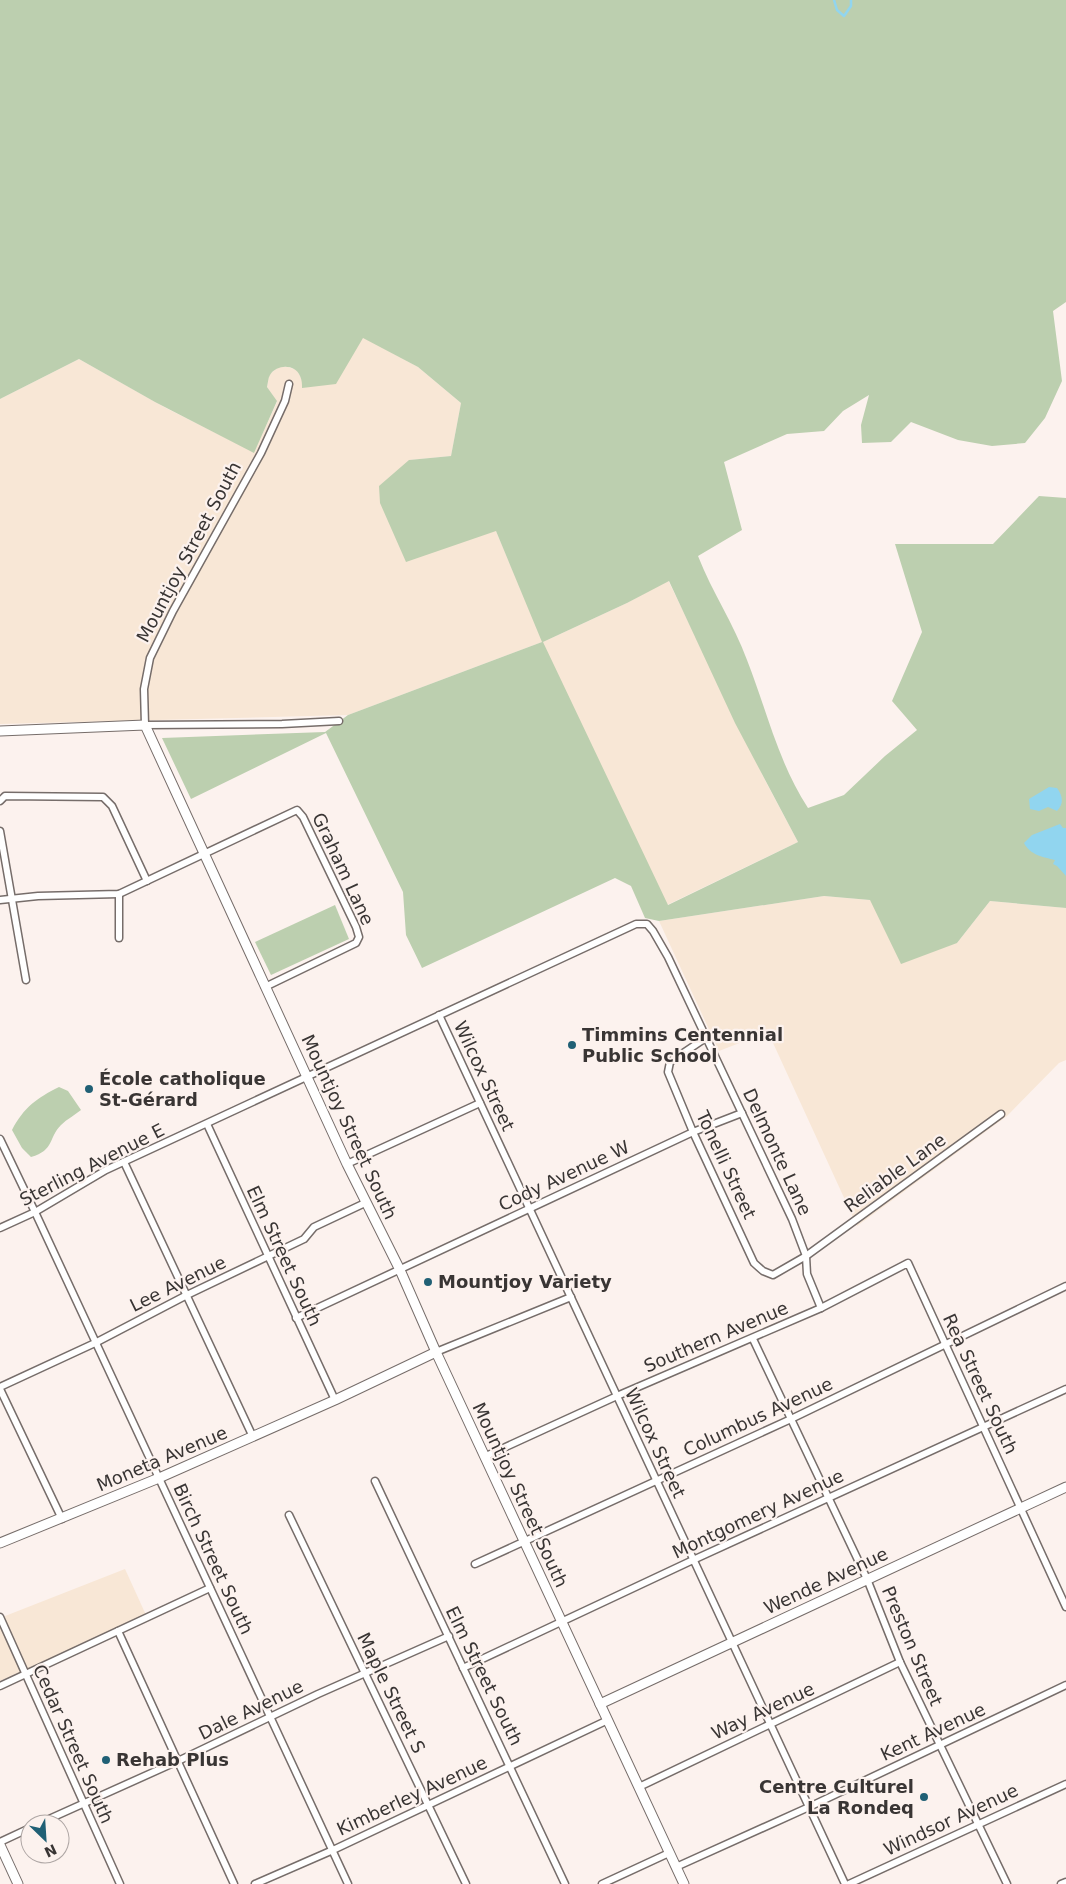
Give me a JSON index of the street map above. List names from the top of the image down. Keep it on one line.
{"streets":{"street":["Mountjoy Street South","Graham Lane","Wilcox Street","Delmonte Lane","Sterling Avenue E","Tonelli Street","Reliable Lane","Cody Avenue W","Elm Street South","Lee Avenue","Southern Avenue","Rea Street South","Columbus Avenue","Moneta Avenue","Montgomery Avenue","Birch Street South","Wende Avenue","Preston Street","Maple Street S","Dale Avenue","Way Avenue","Kent Avenue","Cedar Street South","Kimberley Avenue","Windsor Avenue"]},"crossings":[["Mountjoy Street South","Graham Lane"],["Mountjoy Street South","Sterling Avenue E"],["Mountjoy Street South","Cody Avenue W"],["Mountjoy Street South","Lee Avenue"],["Mountjoy Street South","Southern Avenue"],["Mountjoy Street South","Columbus Avenue"],["Mountjoy Street South","Moneta Avenue"],["Mountjoy Street South","Montgomery Avenue"],["Mountjoy Street South","Wende Avenue"],["Mountjoy Street South","Way Avenue"],["Mountjoy Street South","Kent Avenue"],["Mountjoy Street South","Kimberley Avenue"],["Wilcox Street","Delmonte Lane"],["Wilcox Street","Sterling Avenue E"],["Wilcox Street","Cody Avenue W"],["Wilcox Street","Southern Avenue"],["Wilcox Street","Columbus Avenue"],["Wilcox Street","Montgomery Avenue"],["Wilcox Street","Wende Avenue"],["Wilcox Street","Way Avenue"],["Wilcox Street","Kent Avenue"],["Delmonte Lane","Sterling Avenue E"],["Delmonte Lane","Tonelli Street"],["Delmonte Lane","Reliable Lane"],["Delmonte Lane","Cody Avenue W"],["Delmonte Lane","Southern Avenue"],["Delmonte Lane","Rea Street South"],["Sterling Avenue E","Elm Street South"],["Sterling Avenue E","Birch Street South"],["Tonelli Street","Reliable Lane"],["Tonelli Street","Cody Avenue W"],["Cody Avenue W","Elm Street South"],["Elm Street South","Lee Avenue"],["Elm Street South","Moneta Avenue"],["Elm Street South","Montgomery Avenue"],["Elm Street South","Dale Avenue"],["Elm Street South","Kimberley Avenue"],["Lee Avenue","Birch Street South"],["Southern Avenue","Rea Street South"],["Southern Avenue","Preston Street"],["Rea Street South","Columbus Avenue"],["Rea Street South","Montgomery Avenue"],["Rea Street South","Wende Avenue"],["Columbus Avenue","Preston Street"],["Moneta Avenue","Birch Street South"],["Montgomery Avenue","Preston Street"],["Birch Street South","Dale Avenue"],["Birch Street South","Kimberley Avenue"],["Wende Avenue","Preston Street"],["Preston Street","Way Avenue"],["Preston Street","Kent Avenue"],["Preston Street","Windsor Avenue"],["Maple Street S","Dale Avenue"],["Maple Street S","Kimberley Avenue"],["Dale Avenue","Cedar Street South"]],"places":["Timmins Centennial Public School","École catholique St-Gérard","Mountjoy Variety","Rehab Plus","Centre Culturel La Rondeq"],"north":"bottom right"}
